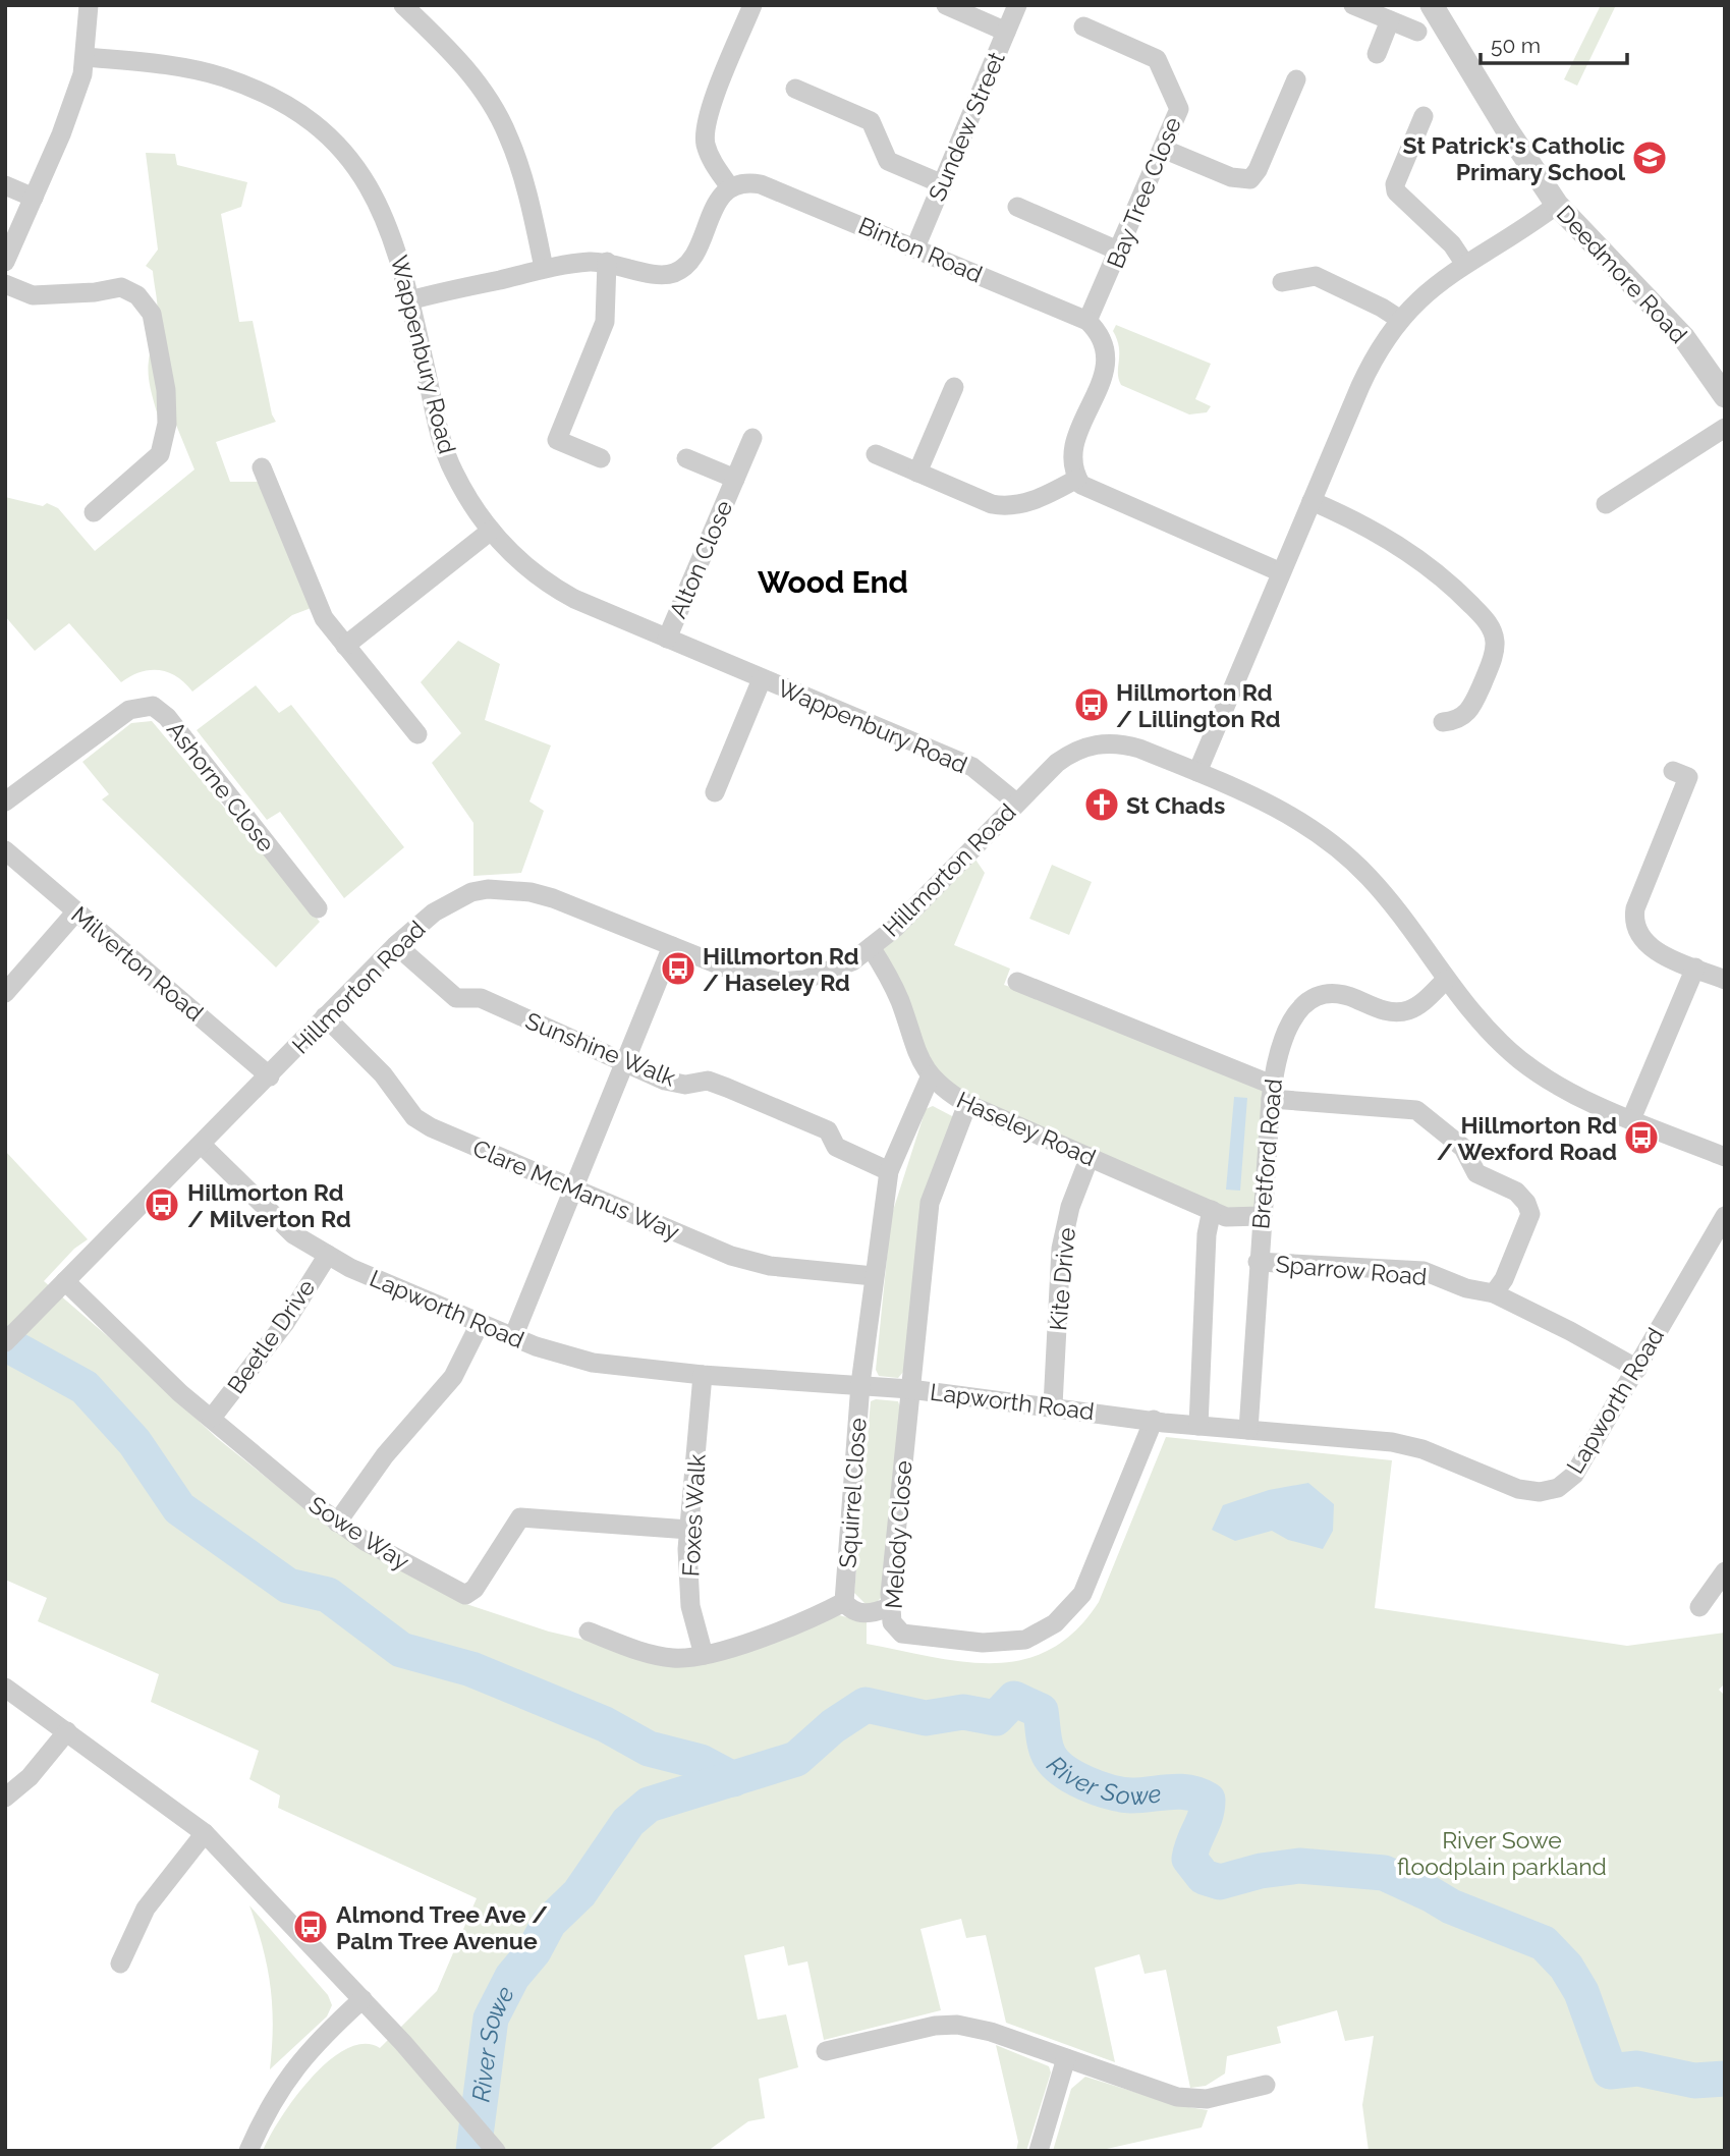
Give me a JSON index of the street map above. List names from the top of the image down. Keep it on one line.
{"streets":{"street":["Sundew Street","Bay Tree Close","Binton Road","Deedmore Road","Wappenbury Road","Alton Close","Ashorne Close","Hillmorton Road","Milverton Road","Sunshine Walk","Haseley Road","Bretford Road","Clare McManus Way","Sparrow Road","Kite Drive","Lapworth Road","Beetle Drive","Squirrel Close","Foxes Walk","Sowe Way","Melody Close"]},"crossings":[["Sundew Street","Binton Road"],["Bay Tree Close","Binton Road"],["Wappenbury Road","Alton Close"],["Wappenbury Road","Hillmorton Road"],["Hillmorton Road","Milverton Road"],["Hillmorton Road","Sunshine Walk"],["Hillmorton Road","Haseley Road"],["Hillmorton Road","Bretford Road"],["Hillmorton Road","Clare McManus Way"],["Hillmorton Road","Lapworth Road"],["Hillmorton Road","Sowe Way"],["Haseley Road","Bretford Road"],["Haseley Road","Kite Drive"],["Haseley Road","Melody Close"],["Bretford Road","Sparrow Road"],["Bretford Road","Lapworth Road"],["Sparrow Road","Lapworth Road"],["Kite Drive","Lapworth Road"],["Lapworth Road","Beetle Drive"],["Lapworth Road","Squirrel Close"],["Lapworth Road","Foxes Walk"],["Lapworth Road","Melody Close"],["Beetle Drive","Sowe Way"],["Squirrel Close","Foxes Walk"],["Squirrel Close","Melody Close"],["Foxes Walk","Sowe Way"]],"districts":["Wood End"],"water":["River Sowe"],"parks":["River Sowe floodplain parkland"],"places":{"school or university":["St Patrick's Catholic Primary School"],"bus stop":["Hillmorton Rd / Lillington Rd","Hillmorton Rd / Haseley Rd","Hillmorton Rd / Wexford Road","Hillmorton Rd / Milverton Rd","Almond Tree Ave / Palm Tree Avenue"],"church":["St Chads"]},"scale_bar":"50 m"}
